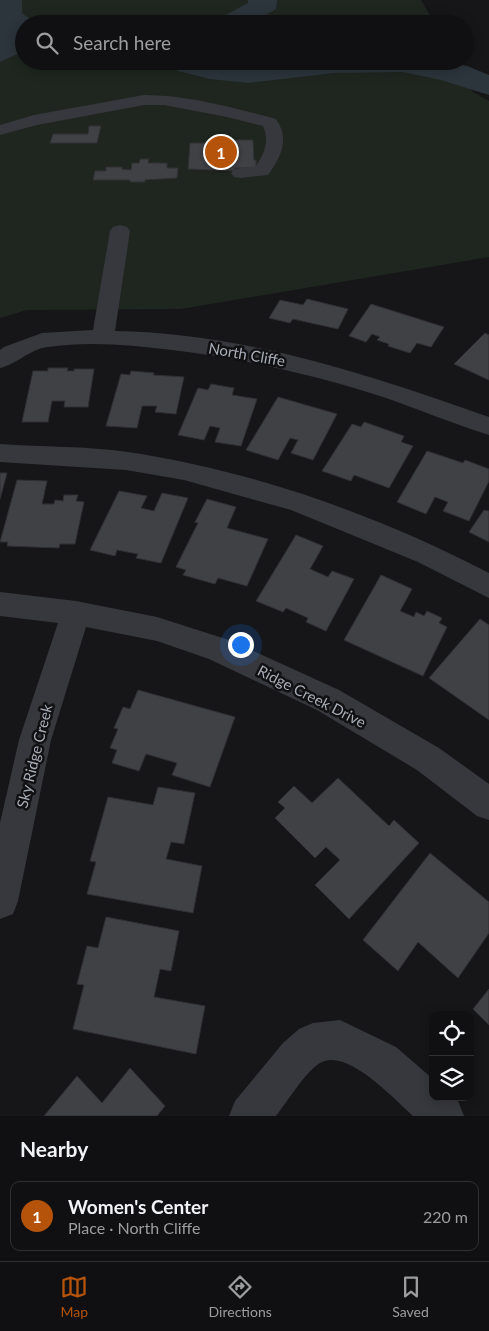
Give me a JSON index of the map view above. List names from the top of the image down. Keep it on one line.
{"streets":{"street":["North Cliffe","Ridge Creek Drive","Sky Ridge Creek"]},"crossings":[["Ridge Creek Drive","Sky Ridge Creek"]],"page":{"search":"Search here","pins":"1","heading":"Nearby","list":[{"mark":"1","name":"Women's Center","note":"Place · North Cliffe","value":"220 m"}],"nav":["Map","Directions","Saved"]}}
